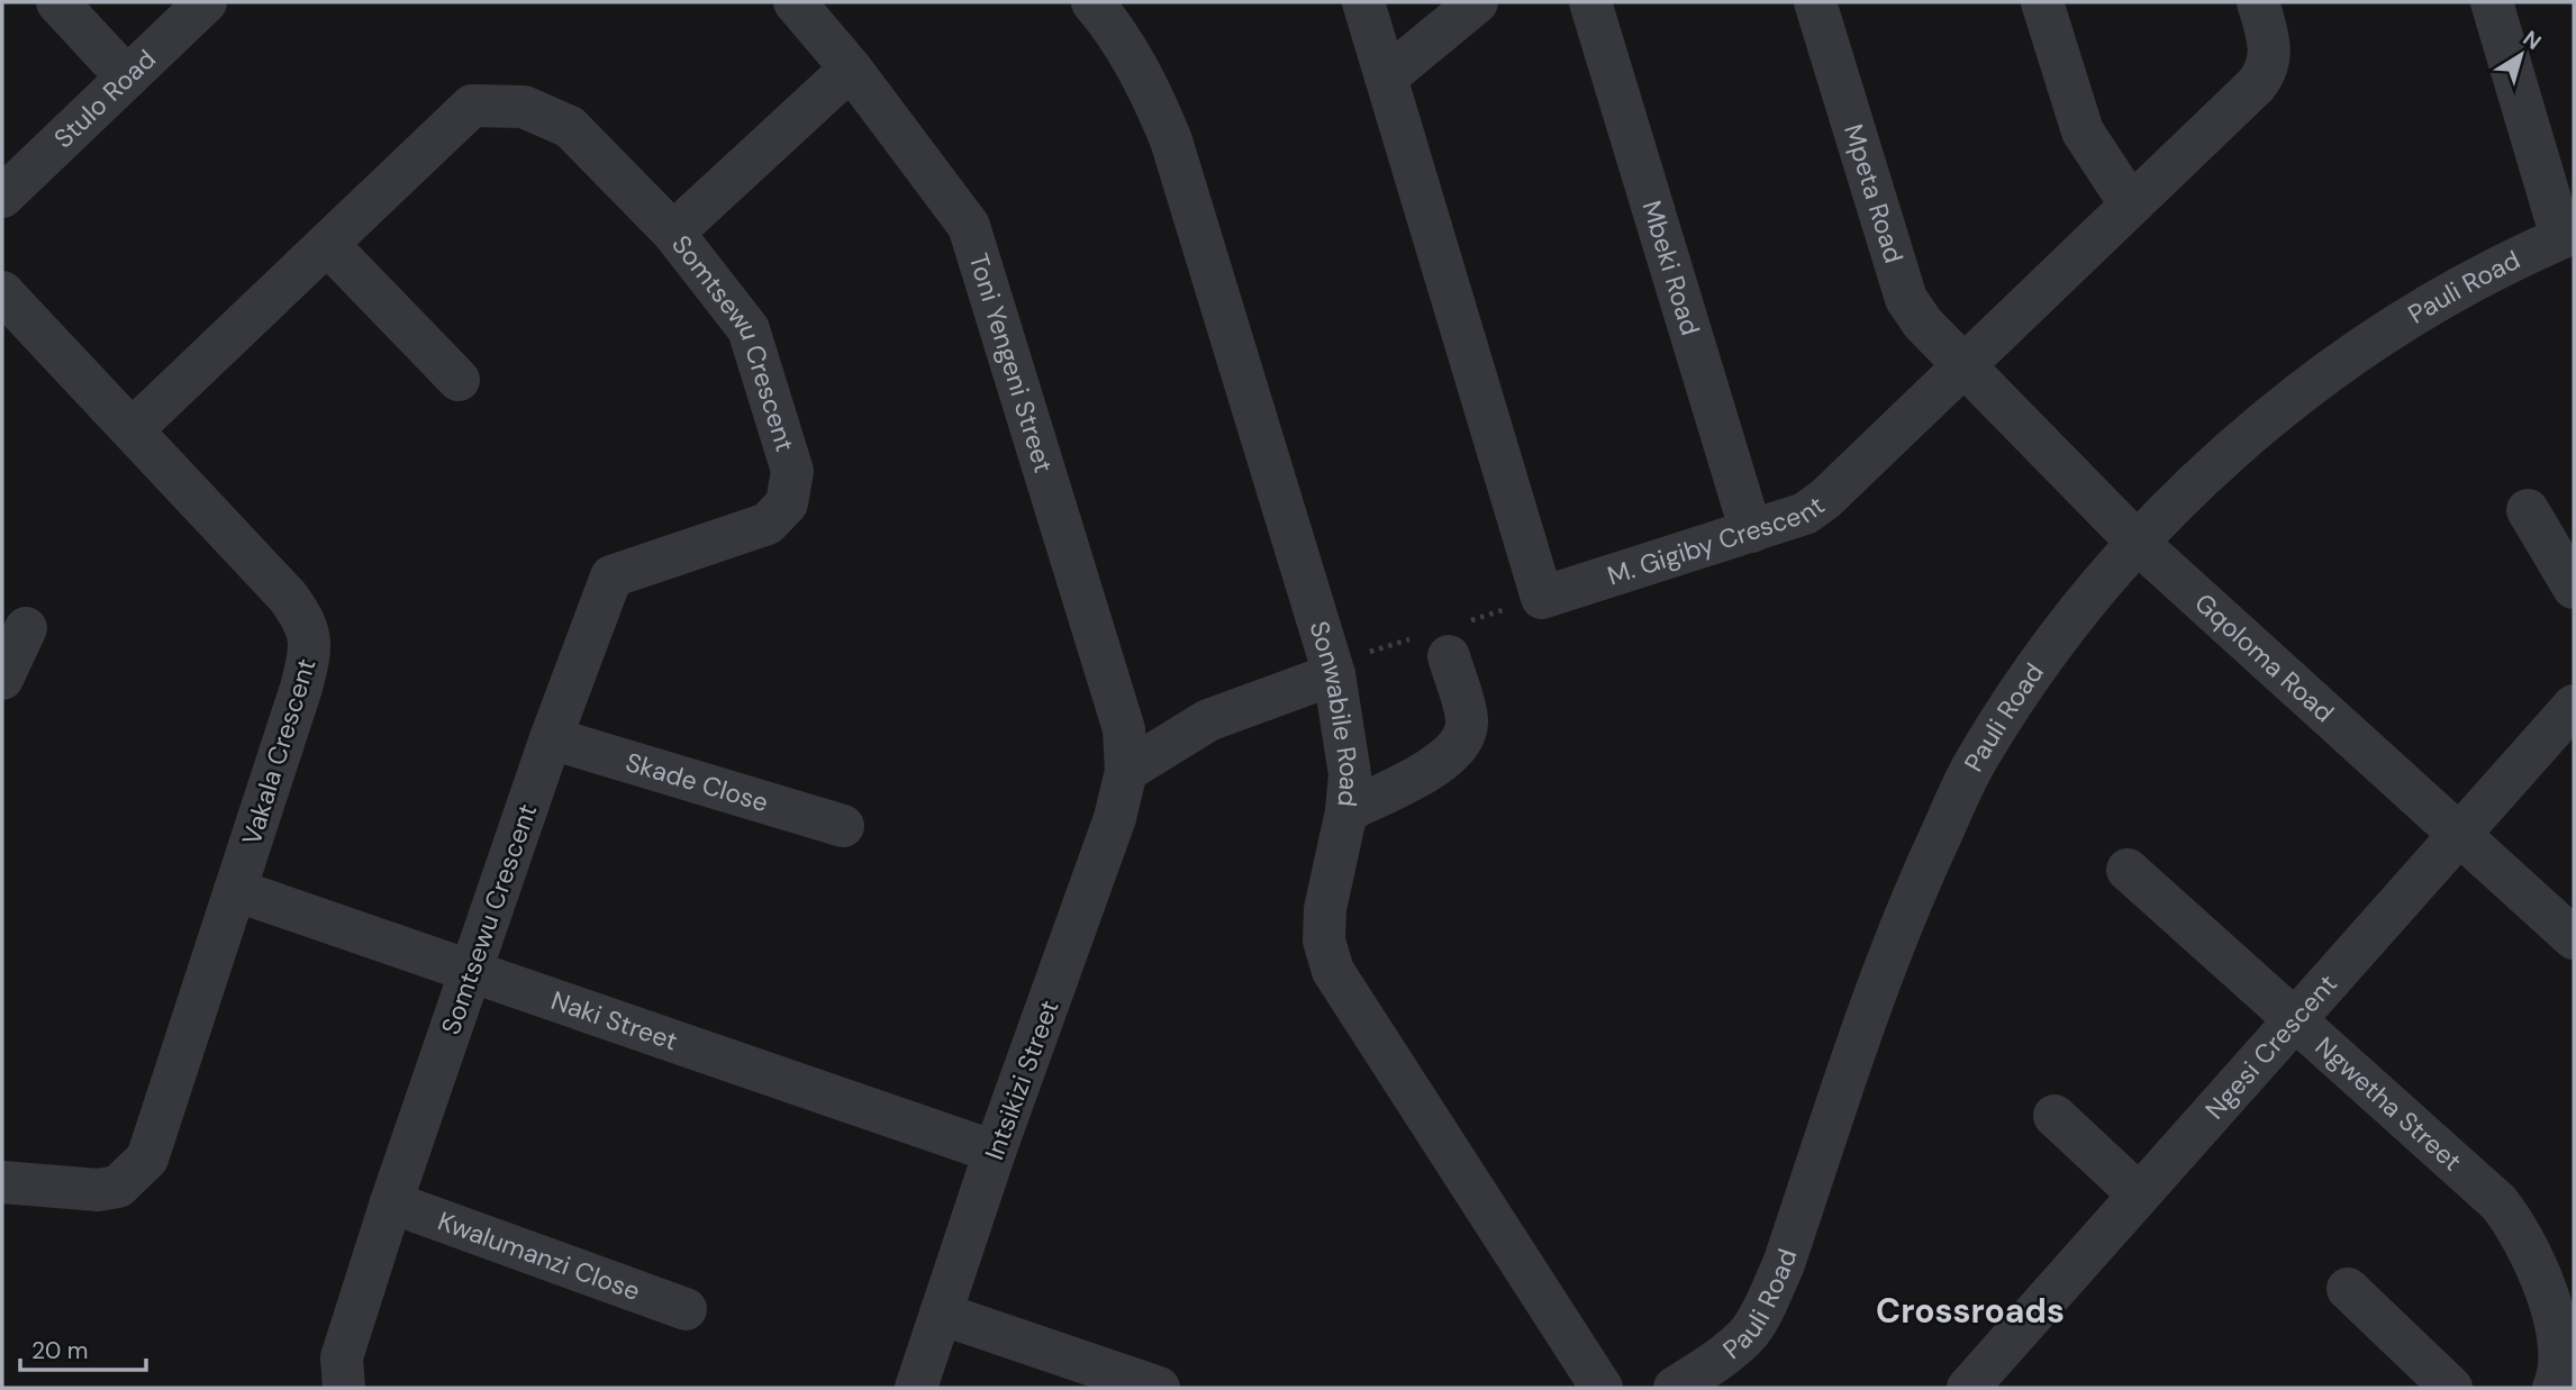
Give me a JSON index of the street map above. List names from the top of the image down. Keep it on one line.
{"streets":{"street":["Stulo Road","Mpeta Road","Mbeki Road","Pauli Road","Somtsewu Crescent","Toni Yengeni Street","M. Gigiby Crescent","Gqoloma Road","Sonwabile Road","Vakala Crescent","Skade Close","Naki Street","Ngesi Crescent","Intsikizi Street","Ngwetha Street","Kwalumanzi Close"]},"crossings":[["Mpeta Road","M. Gigiby Crescent"],["Mpeta Road","Gqoloma Road"],["Mbeki Road","M. Gigiby Crescent"],["Pauli Road","Gqoloma Road"],["Somtsewu Crescent","Vakala Crescent"],["Somtsewu Crescent","Skade Close"],["Somtsewu Crescent","Naki Street"],["Somtsewu Crescent","Kwalumanzi Close"],["Toni Yengeni Street","Intsikizi Street"],["M. Gigiby Crescent","Gqoloma Road"],["Gqoloma Road","Ngesi Crescent"],["Vakala Crescent","Naki Street"],["Naki Street","Intsikizi Street"],["Ngesi Crescent","Ngwetha Street"]],"districts":["Crossroads"],"scale_bar":"20 m","north":"top right"}
